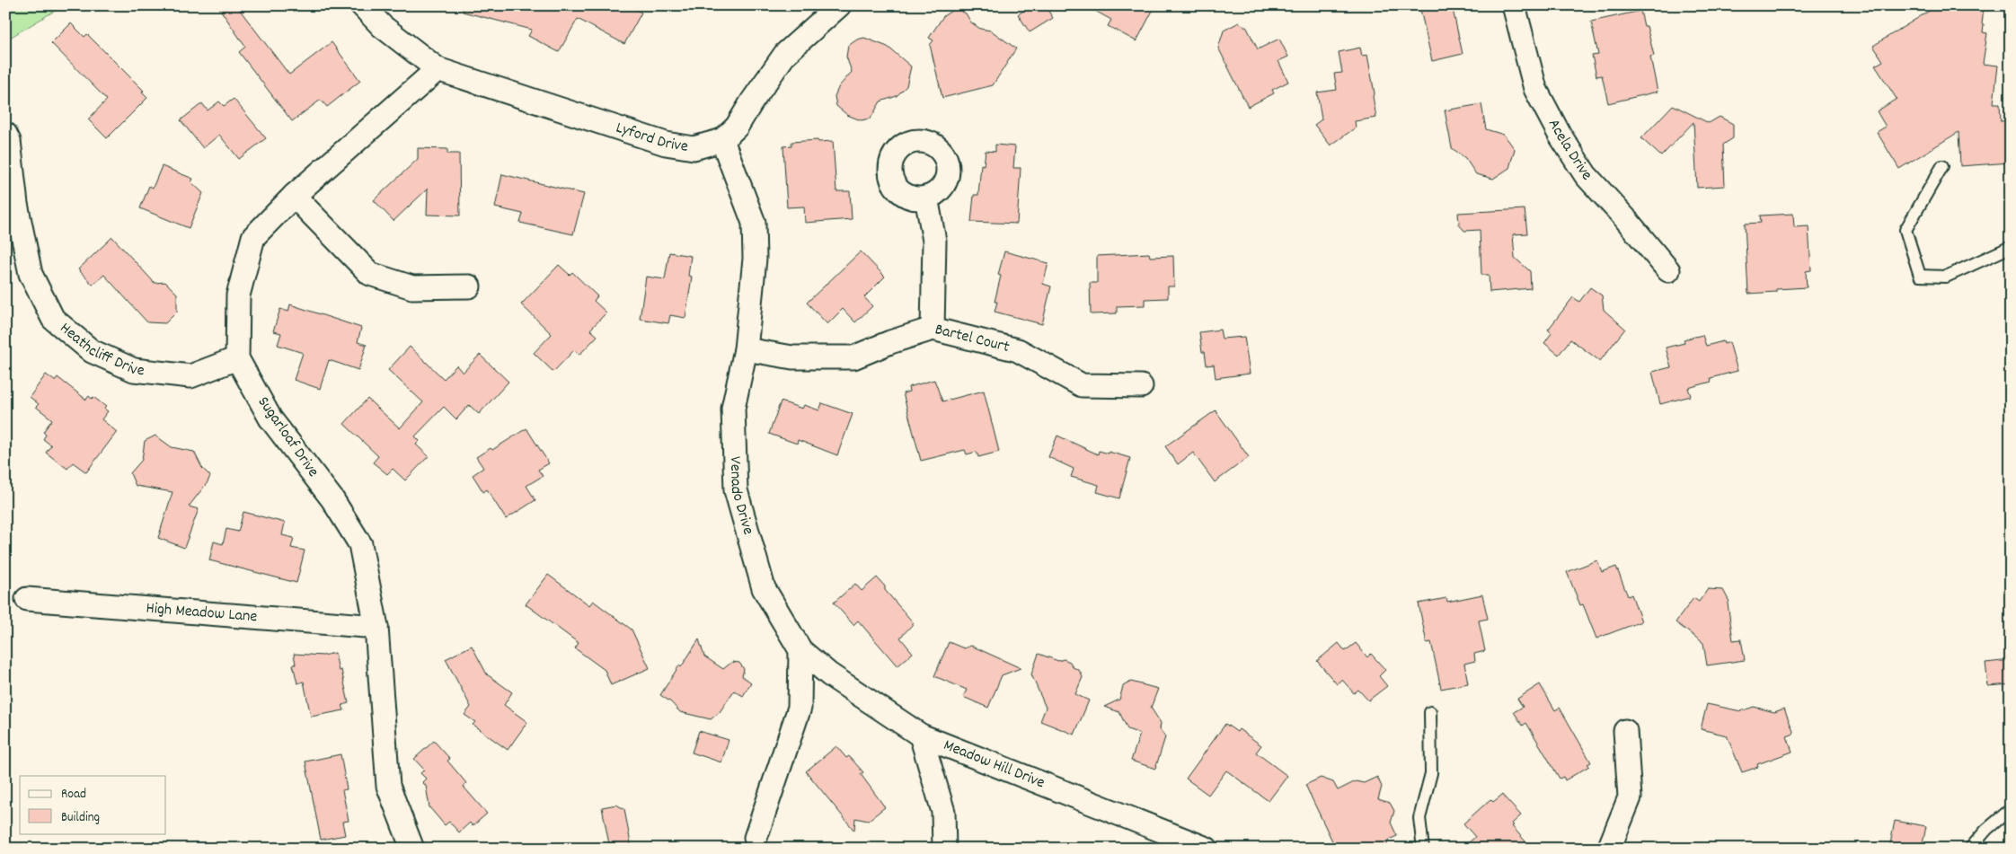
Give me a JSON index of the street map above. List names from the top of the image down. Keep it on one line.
{"streets":{"street":["Lyford Drive","Acela Drive","Bartel Court","Heathcliff Drive","Sugarloaf Drive","Venado Drive","High Meadow Lane","Meadow Hill Drive"]},"crossings":[["Lyford Drive","Sugarloaf Drive"],["Lyford Drive","Venado Drive"],["Bartel Court","Venado Drive"],["Heathcliff Drive","Sugarloaf Drive"],["Sugarloaf Drive","High Meadow Lane"],["Venado Drive","Meadow Hill Drive"]],"legend":["Road","Building"]}
